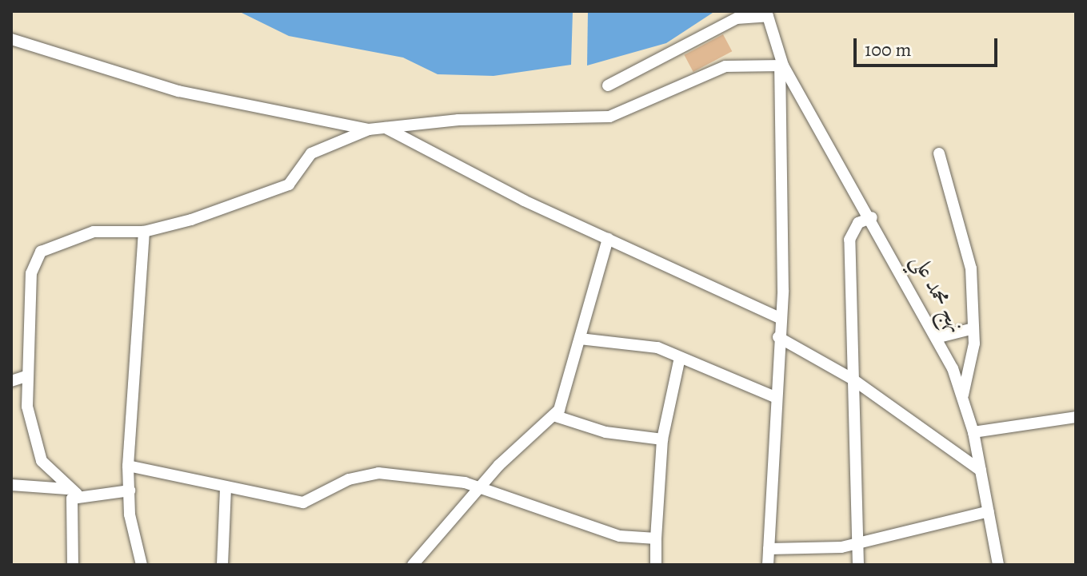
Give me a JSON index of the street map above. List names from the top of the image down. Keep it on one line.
{"streets":{"street":["نهج محمد علي"]},"scale_bar":"100 m"}
